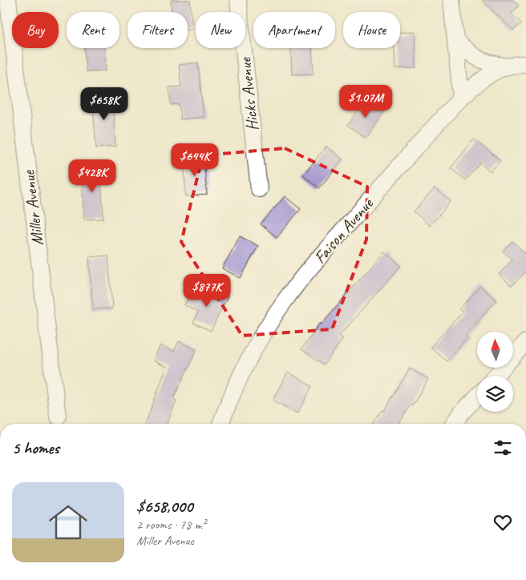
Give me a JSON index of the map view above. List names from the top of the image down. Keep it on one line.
{"streets":{"street":["Hicks Avenue","Miller Avenue","Faison Avenue"]},"north":"top","page":{"chip":["Buy","Rent","Filters","New","Apartment","House"],"price":["$1.07M","$658K","$644K","$428K","$877K"],"heading":"5 homes","list":[{"name":"$658,000","note":"2 rooms · 78 m² · Miller Avenue"}]}}
